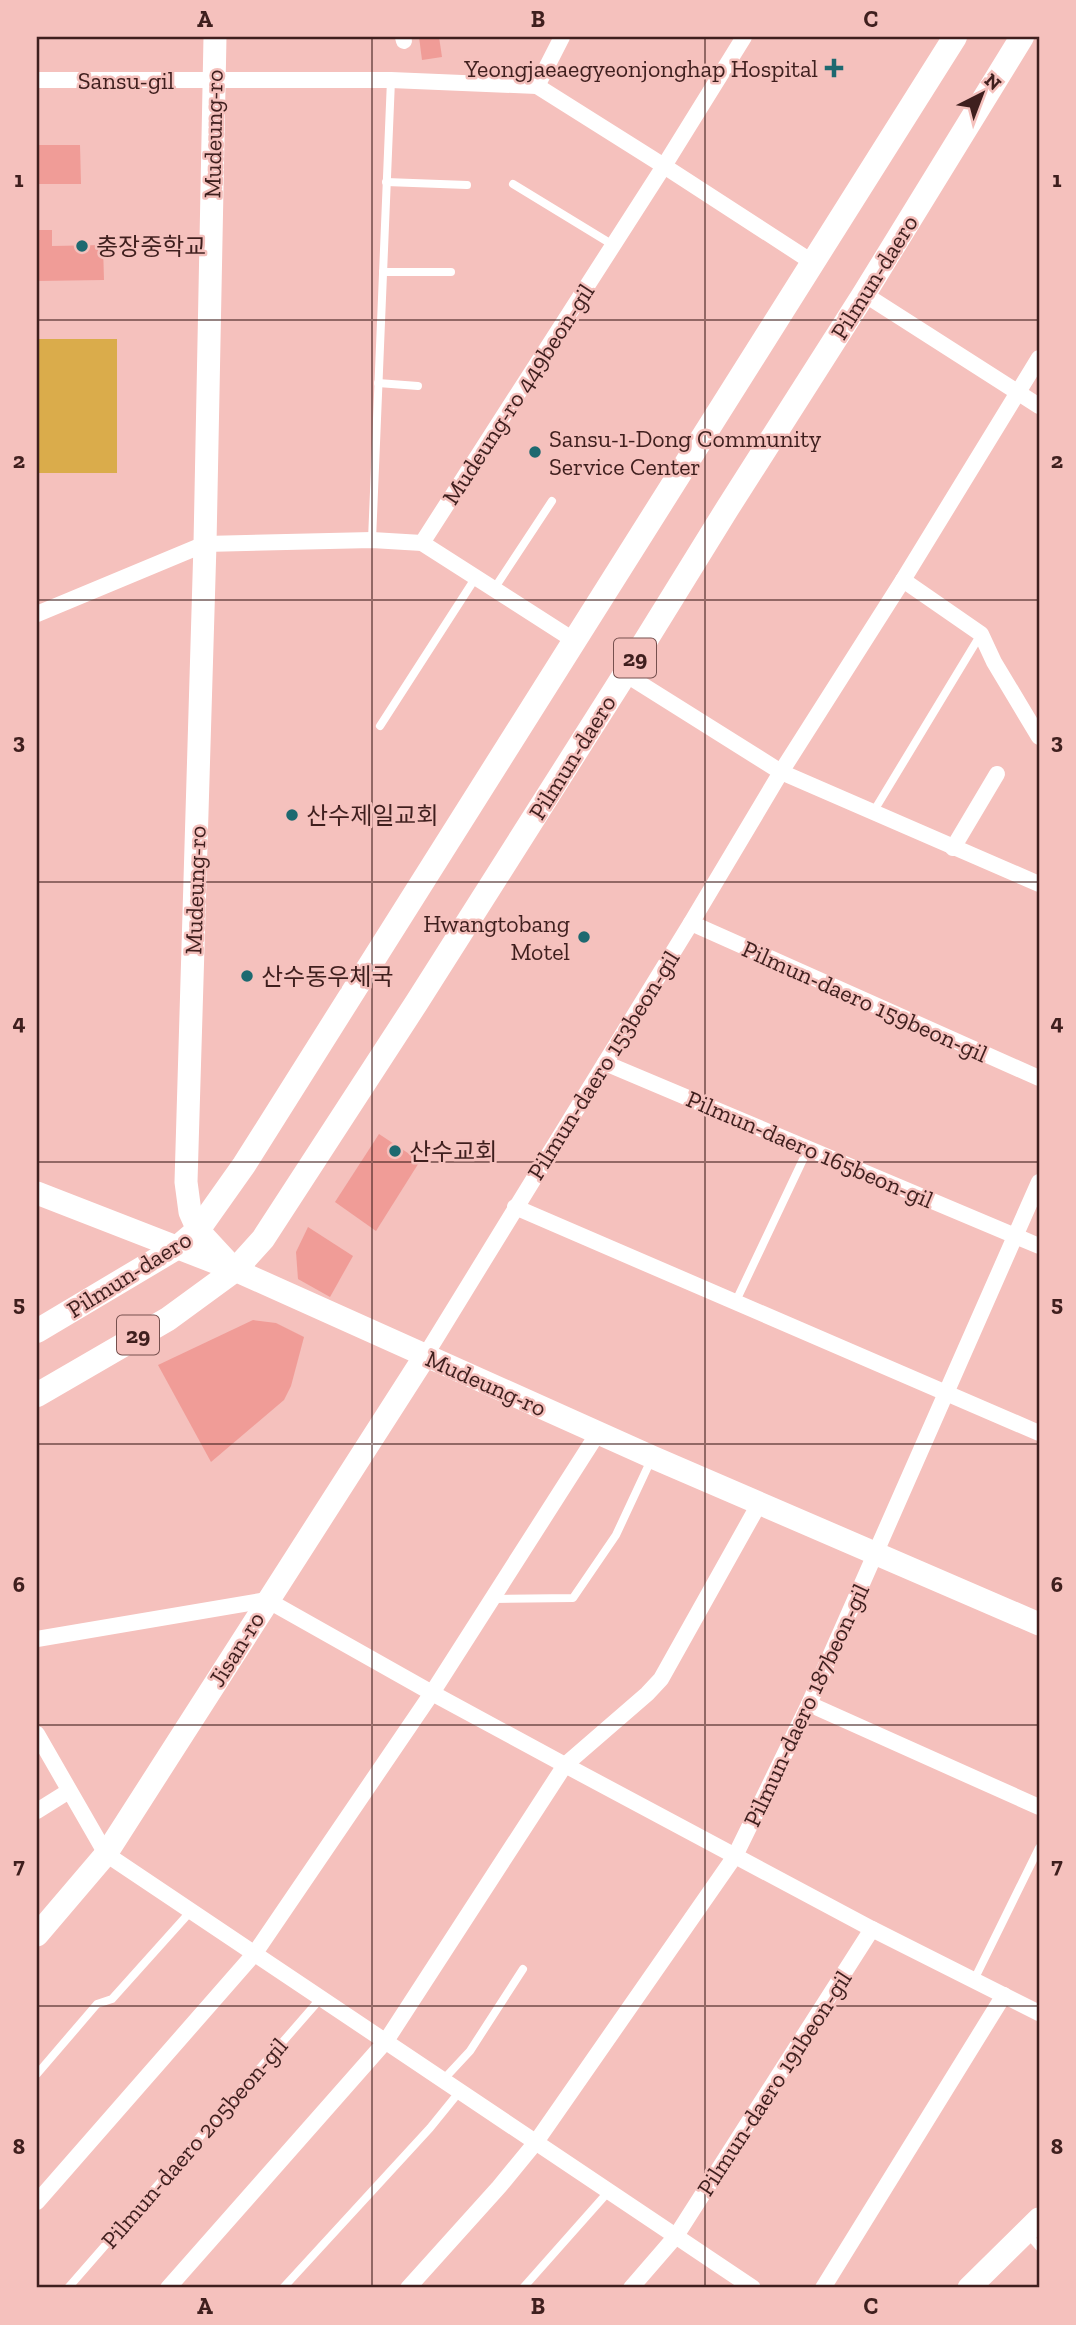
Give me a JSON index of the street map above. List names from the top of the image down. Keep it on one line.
{"streets":{"main road":["Pilmun-daero","29"],"street":["Sansu-gil","Mudeung-ro","Mudeung-ro 449beon-gil","Pilmun-daero 159beon-gil","Pilmun-daero 153beon-gil","Pilmun-daero 165beon-gil","Jisan-ro","Pilmun-daero 187beon-gil","Pilmun-daero 191beon-gil"],"lane":["Pilmun-daero 205beon-gil"]},"crossings":[["Sansu-gil","Mudeung-ro"],["Mudeung-ro","Pilmun-daero"],["Mudeung-ro","Pilmun-daero 153beon-gil"],["Mudeung-ro","Jisan-ro"],["Mudeung-ro","Pilmun-daero 187beon-gil"],["Pilmun-daero 159beon-gil","Pilmun-daero 153beon-gil"],["Pilmun-daero 153beon-gil","Pilmun-daero 165beon-gil"],["Pilmun-daero 153beon-gil","Jisan-ro"],["Jisan-ro","Pilmun-daero 187beon-gil"],["Pilmun-daero 187beon-gil","Pilmun-daero 191beon-gil"]],"places":{"health":["Yeongjaeaegyeonjonghap Hospital"],"other":["충장중학교","Sansu-1-Dong Community Service Center","산수제일교회","Hwangtobang Motel","산수동우체국","산수교회"]},"north":"top right","grid":{"columns":["A","B","C"],"rows":["1","2","3","4","5","6","7","8"]}}
